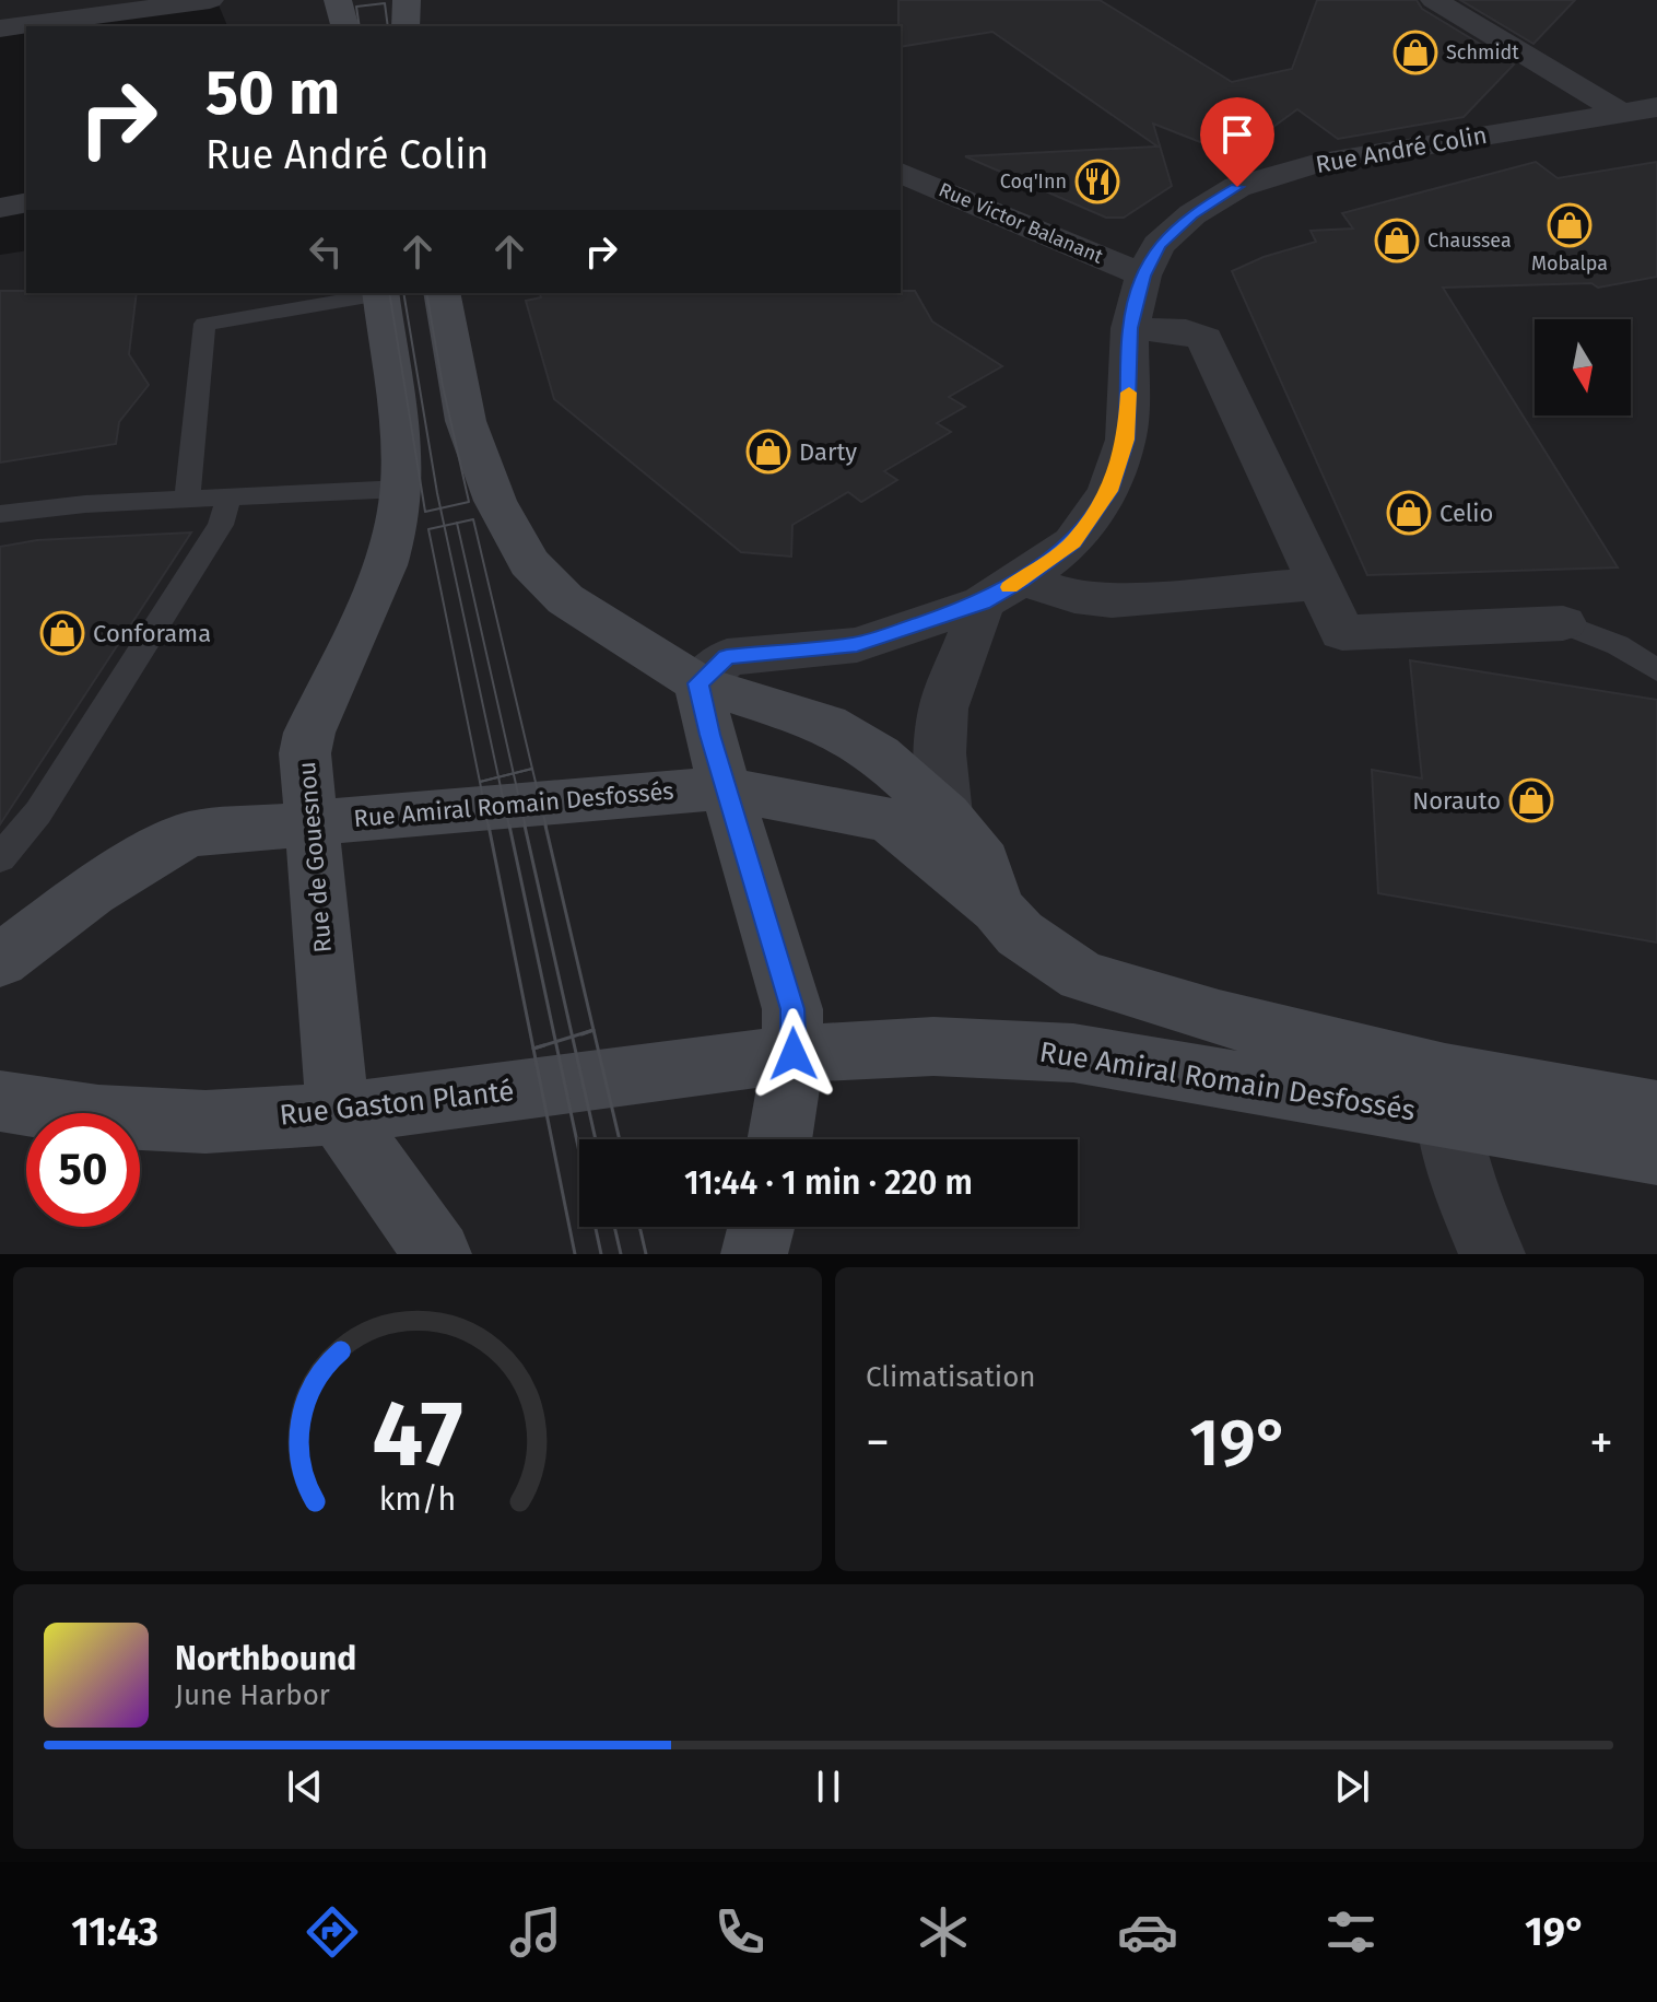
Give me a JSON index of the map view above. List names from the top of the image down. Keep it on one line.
{"streets":{"main road":["Rue Amiral Romain Desfossés","Rue de Gouesnou","Rue Gaston Planté"],"street":["Rue André Colin","Rue Victor Balanant"]},"crossings":[["Rue André Colin","Rue Victor Balanant"],["Rue André Colin","Rue Amiral Romain Desfossés"],["Rue Amiral Romain Desfossés","Rue de Gouesnou"],["Rue Amiral Romain Desfossés","Rue Gaston Planté"],["Rue de Gouesnou","Rue Gaston Planté"]],"places":{"shop":["Schmidt","Mobalpa","Chaussea","Darty","Celio","Conforama","Norauto"],"restaurant":["Coq'Inn"]},"north":"bottom","page":{"turn":["50 m","Rue André Colin"],"limit":"50","trip":"11:44 · 1 min · 220 m","tile":"Climatisation","heat":["−","19°","+"],"song":["Northbound","June Harbor"],"tabs":["11:43","19°"],"gauge":["47","km/h"]}}
